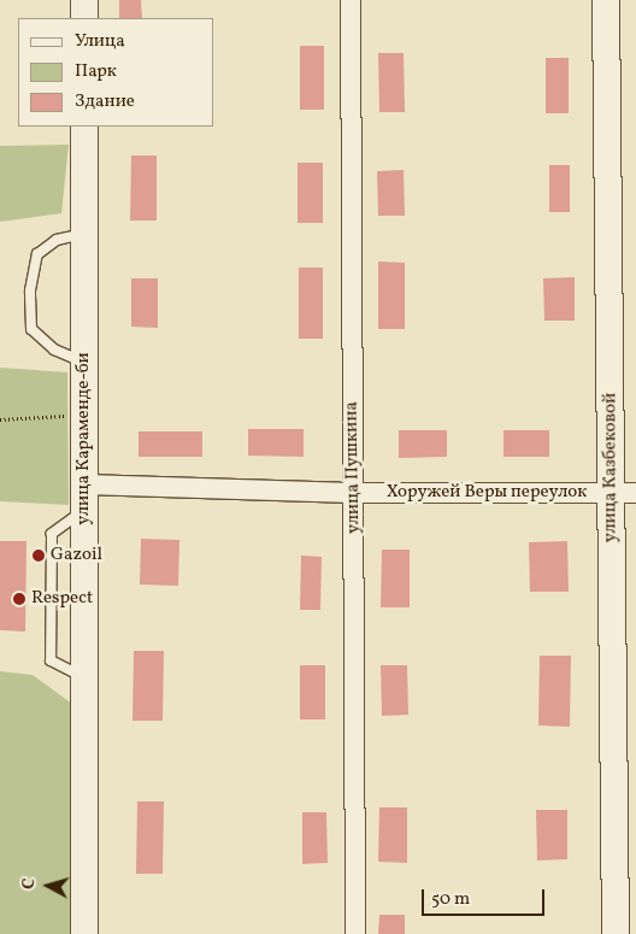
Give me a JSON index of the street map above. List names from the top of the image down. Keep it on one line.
{"streets":{"street":["улица Караменде-би","улица Пушкина","улица Казбековой","Хоружей Веры переулок"]},"crossings":[["улица Караменде-би","Хоружей Веры переулок"],["улица Пушкина","Хоружей Веры переулок"],["улица Казбековой","Хоружей Веры переулок"]],"places":["Gazoil","Respect"],"legend":["Улица","Парк","Здание"],"scale_bar":"50 m","north":"left"}
